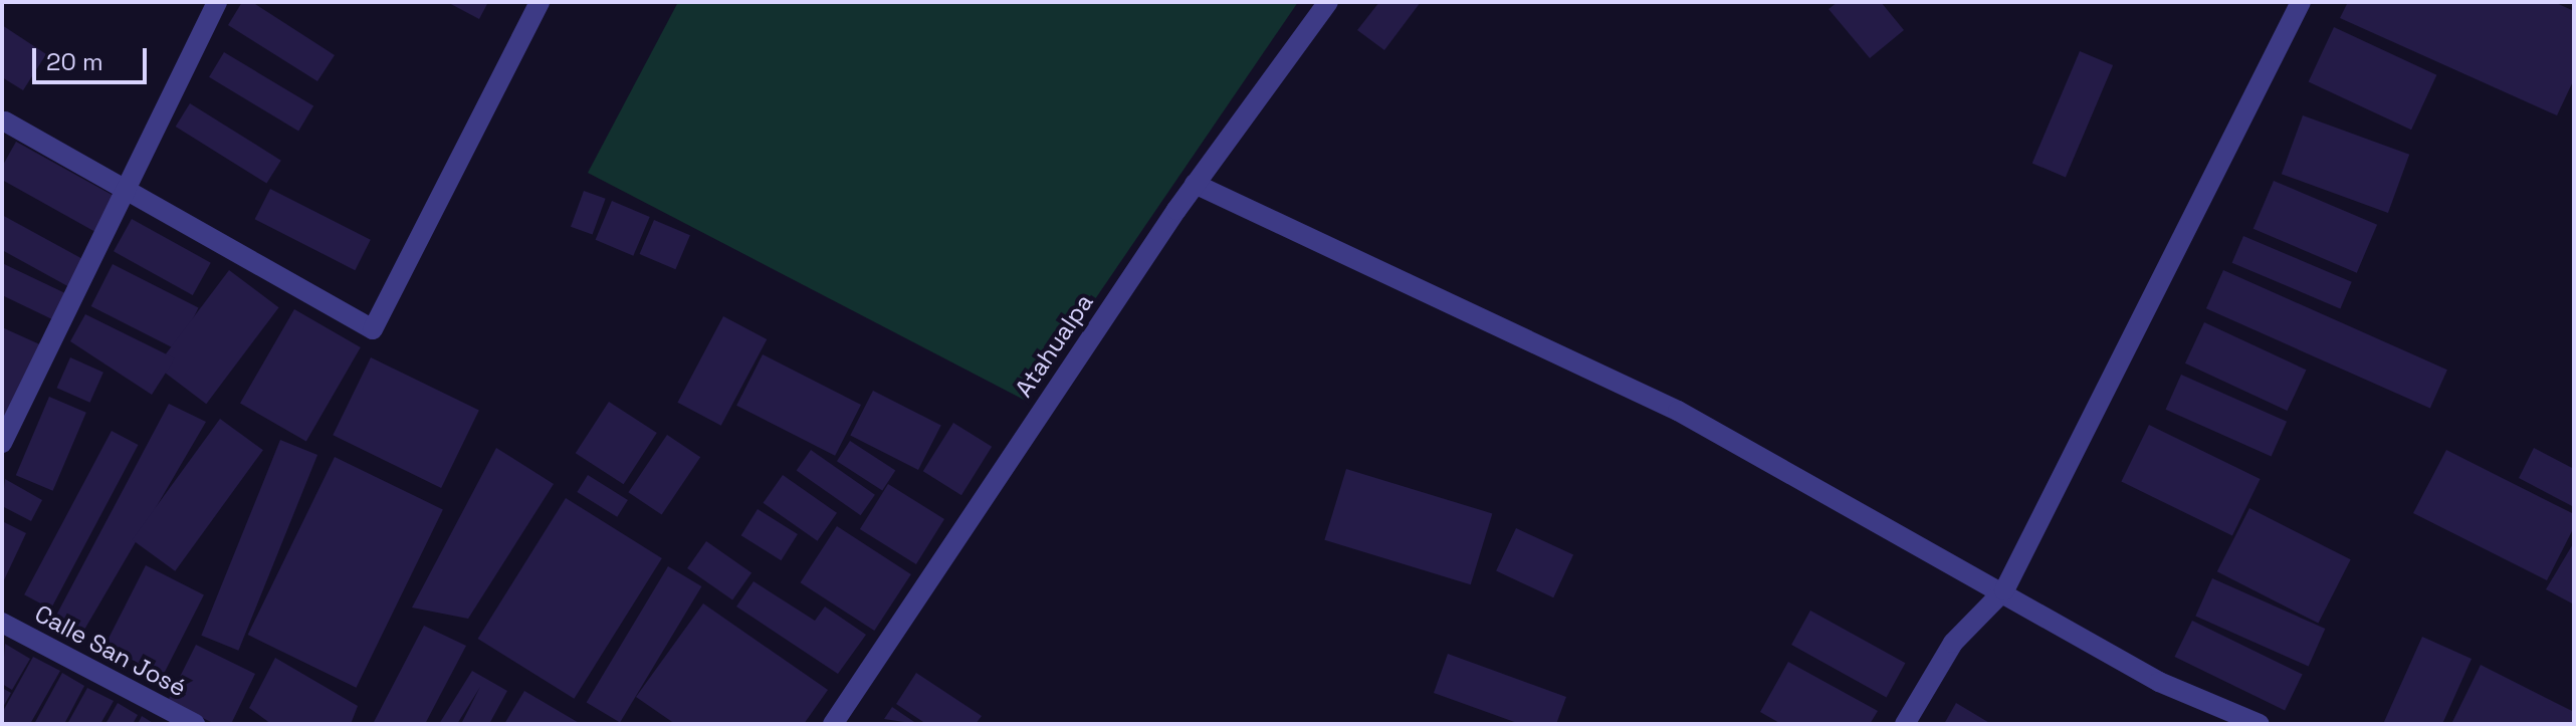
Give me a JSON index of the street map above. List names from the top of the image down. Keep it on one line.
{"streets":{"street":["Atahualpa","Calle San José"]},"scale_bar":"20 m"}
